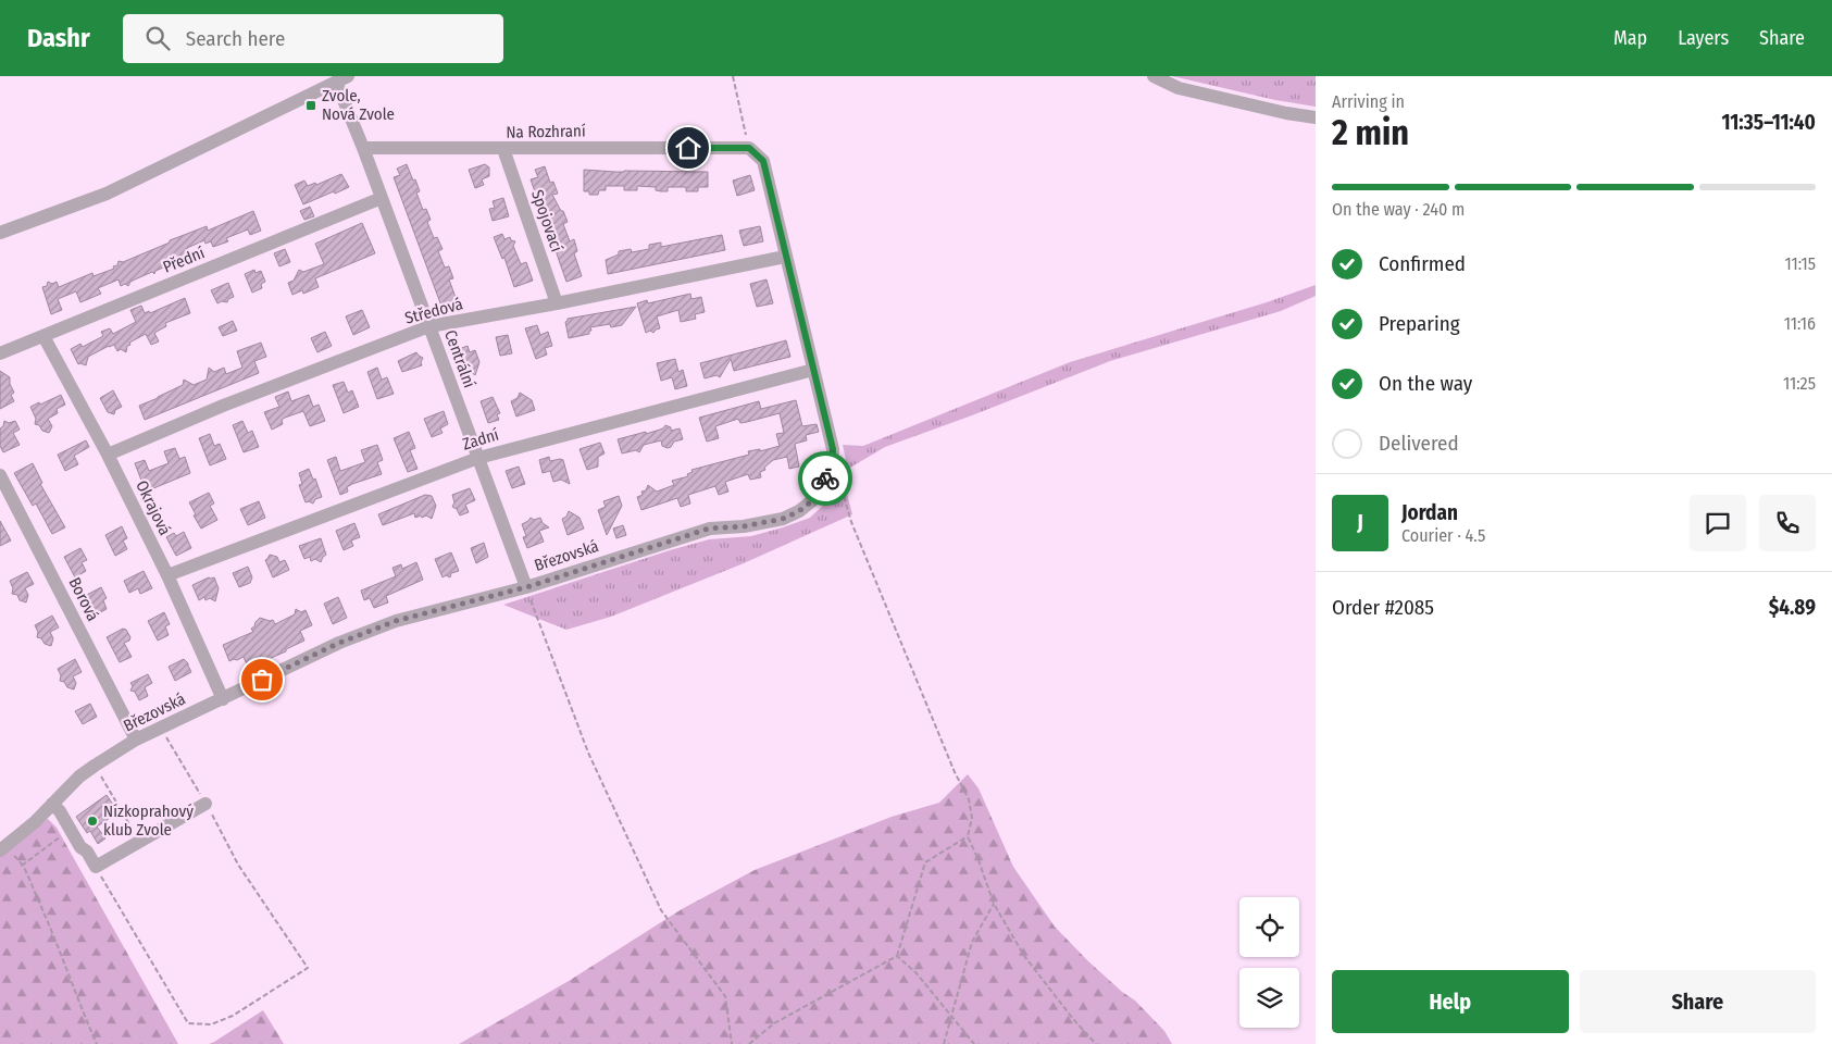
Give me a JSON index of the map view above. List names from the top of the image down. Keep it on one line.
{"streets":{"street":["Na Rozhraní","Spojovací","Přední","Středová","Centrální","Zadní","Okrajová","Březovská","Borová"]},"crossings":[["Na Rozhraní","Spojovací"],["Na Rozhraní","Centrální"],["Spojovací","Středová"],["Přední","Centrální"],["Přední","Okrajová"],["Středová","Centrální"],["Středová","Okrajová"],["Centrální","Zadní"],["Centrální","Březovská"],["Zadní","Okrajová"],["Okrajová","Březovská"],["Březovská","Borová"]],"places":{"transit":["Zvole, Nová Zvole"],"other":["Nízkoprahový klub Zvole"]},"page":{"header":"Dashr","search":"Search here","nav":["Map","Layers","Share"],"heading":["2 min","Arriving in","11:35–11:40"],"panel":["Jordan","Courier · 4.5","Order #2085","$4.89"],"bar":"On the way · 240 m","list":[["Confirmed","11:15"],["Preparing","11:16"],["On the way","11:25"],"Delivered"],"round":"J","buttons":["Help","Share"]}}
